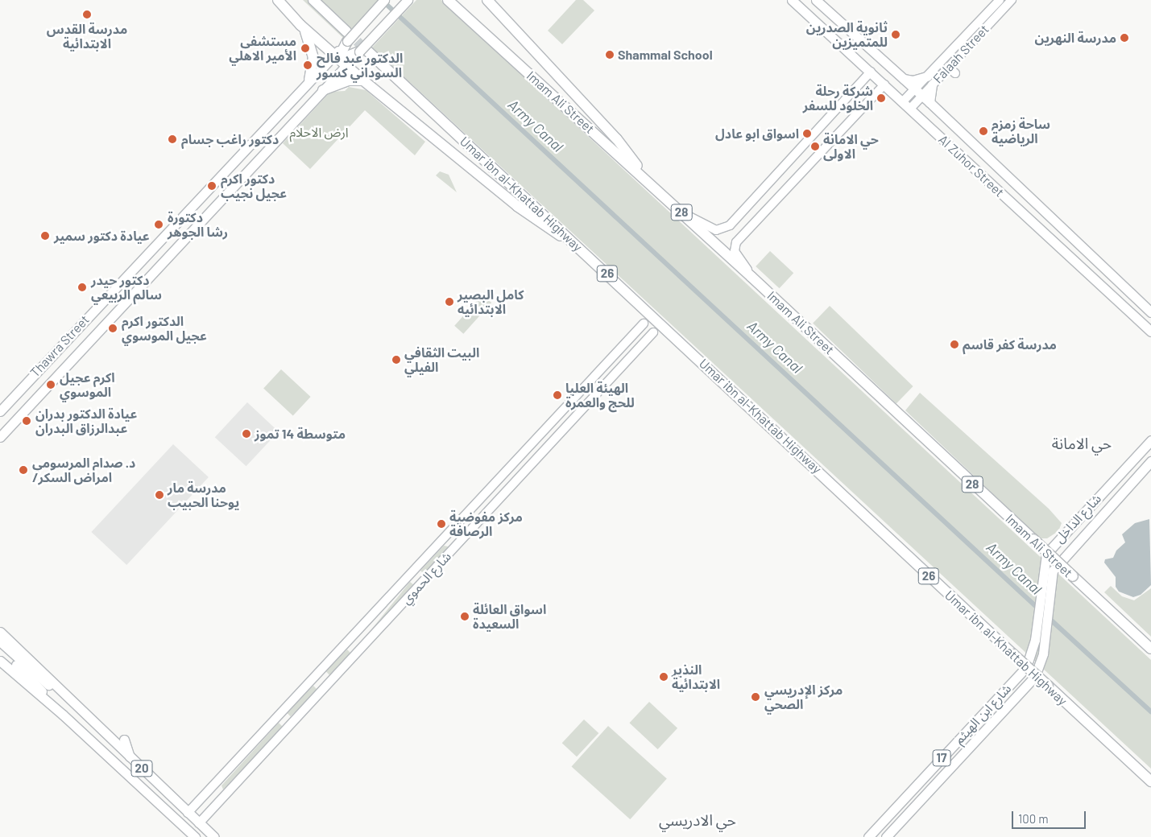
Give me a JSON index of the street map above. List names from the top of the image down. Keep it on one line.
{"streets":{"highway":["Imam Ali Street","Umar ibn al-Khattab Highway","28","26"],"main road":["Al Zuhor Street","Thawra Street","شارع الداخل","شارع ابن الهيثم","17","20"],"street":["Falaah Street","شارع الحموي"]},"crossings":[["Falaah Street","Al Zuhor Street"],["شارع الداخل","شارع ابن الهيثم"],["شارع الحموي","20"]],"districts":["حي الامانة","حي الادريسي"],"water":["Army Canal"],"parks":["ارض الاحلام"],"places":["مدرسة القدس الابتدائية","ثانوية الصدرين للمتميزين","مدرسة النهرين","مستشفى الأمير الاهلي","Shammal School","الدكتور عبد فالح السوداني كسور","شركة رحلة الخلود للسفر","ساحة زمزم الرياضية","اسواق ابو عادل","دكتور راغب جسام","حي الامانة الاولى","دكتور اكرم عجيل نجيب","دكتورة رشا الجوهر","عيادة دكتور سمير","دكتور حيدر سالم الربيعي","كامل البصير الابتدائيه","الدكتور اكرم عجيل الموسوي","مدرسة كفر قاسم","البيت الثقافي الفيلي","اكرم عجيل الموسوي","الهيئة العليا للحج والعمرة","عيادة الدكتور بدران عبدالرزاق البدران","متوسطة 14 تموز","د. صدام المرسومي /امراض السكر","مدرسة مار يوحنا الحبيب","مركز مفوضية الرصافة","اسواق العائلة السعيدة","النذير الابتدائية","مركز الإدريسي الصحي"],"scale_bar":"100 m"}
